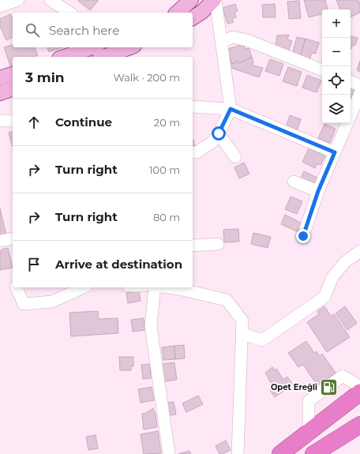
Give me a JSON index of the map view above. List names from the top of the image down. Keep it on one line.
{"places":{"fuel station":["Opet Ereğli"]},"page":{"map_buttons":["+","−"],"search":"Search here","heading":["3 min","Walk · 200 m"],"list":[["Continue","20 m"],["Turn right","100 m"],["Turn right","80 m"],"Arrive at destination"]}}
